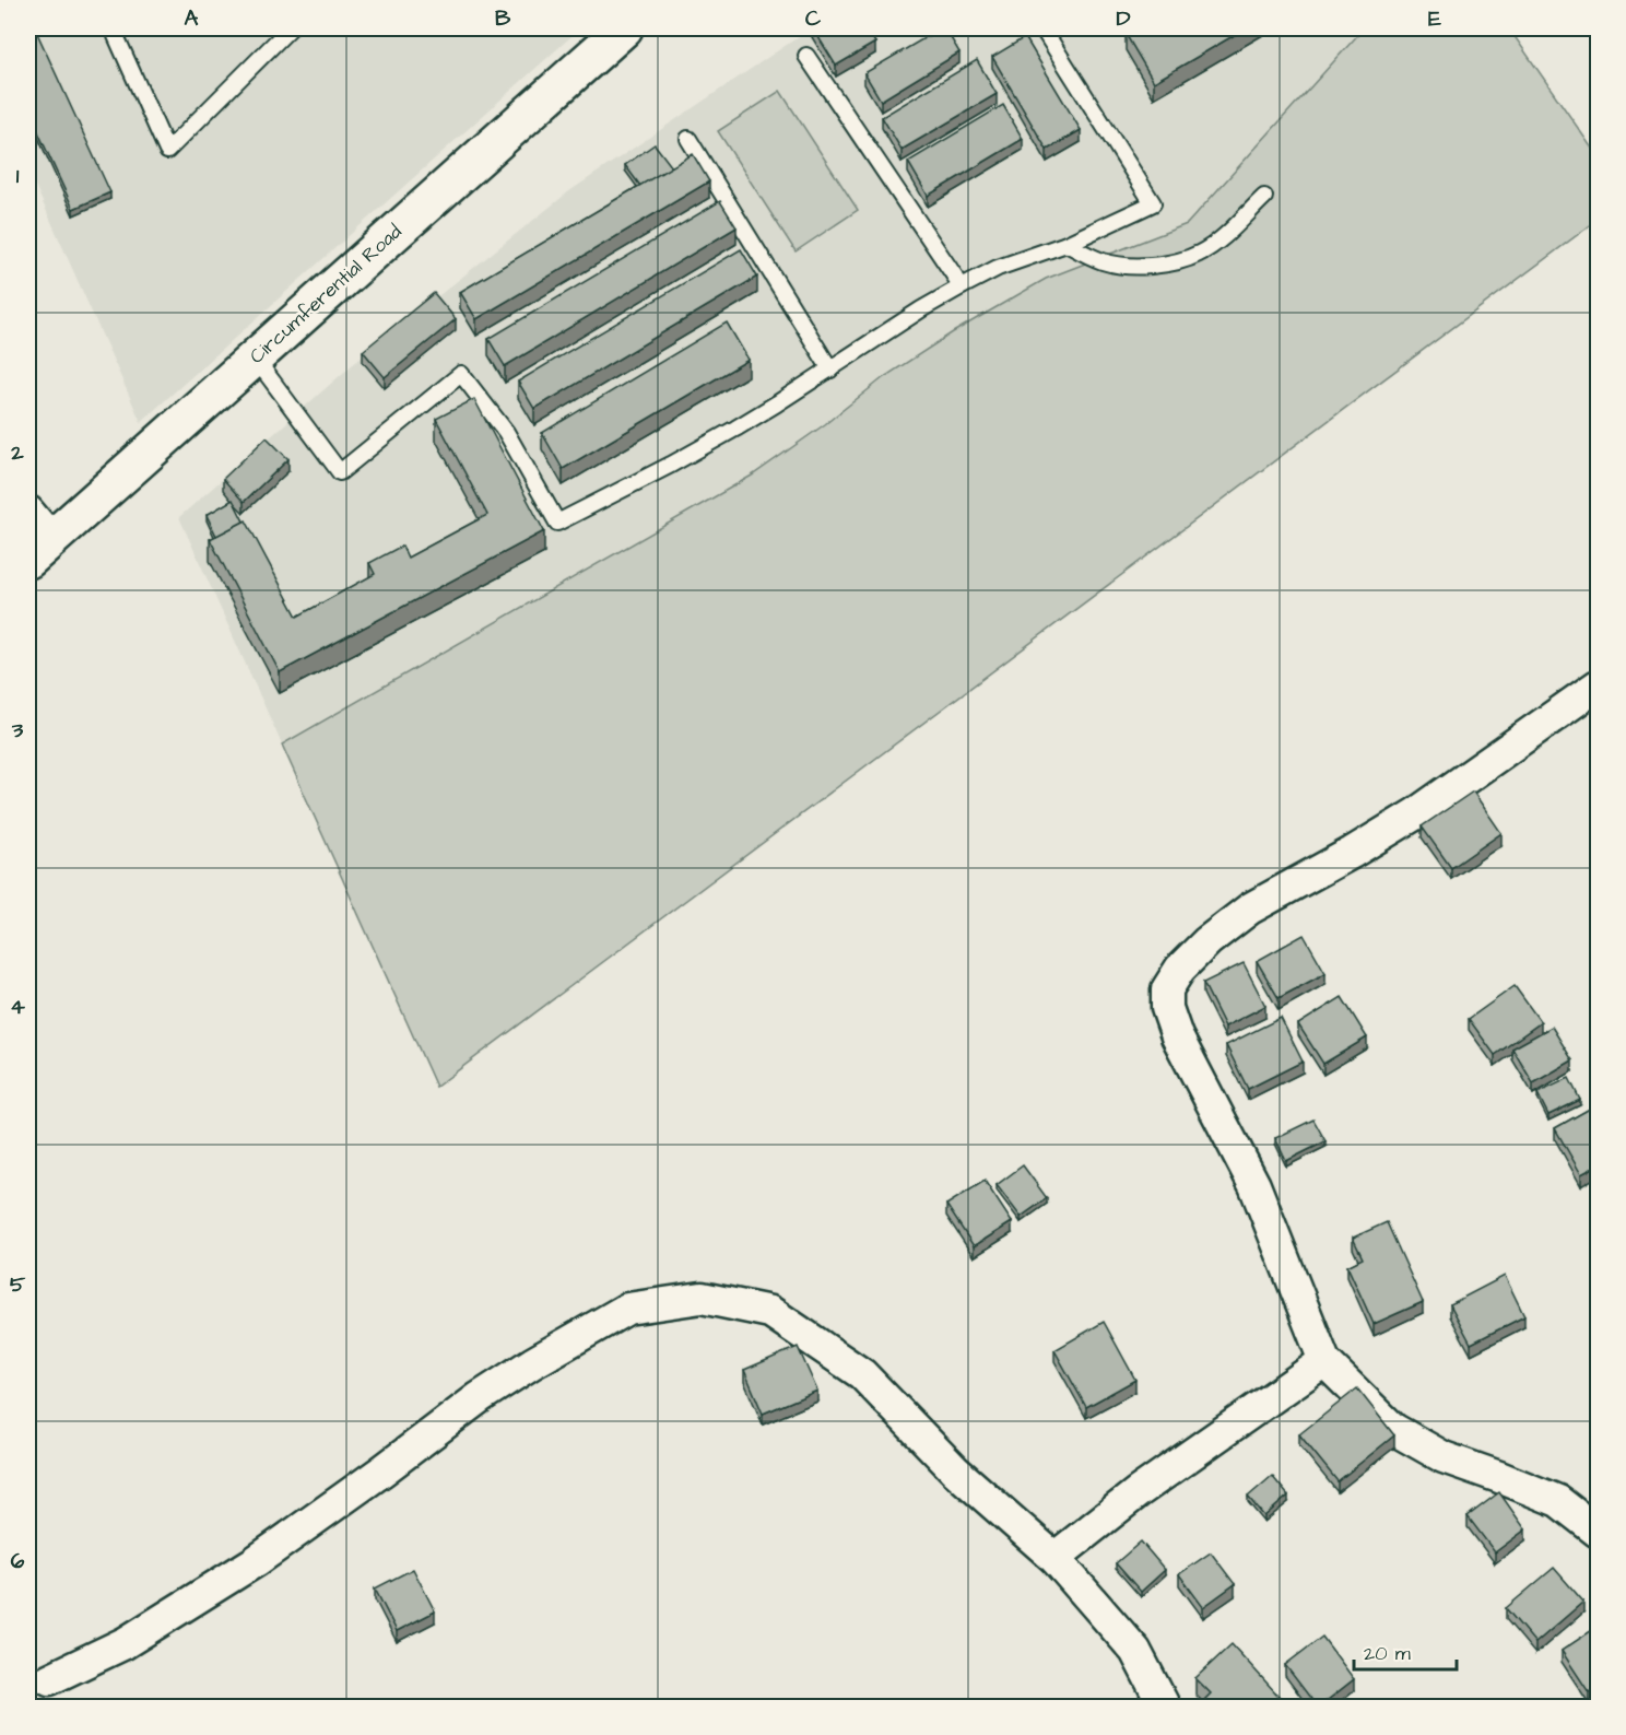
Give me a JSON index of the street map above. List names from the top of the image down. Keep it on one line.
{"streets":{"main road":["Circumferential Road"]},"scale_bar":"20 m","grid":{"columns":["A","B","C","D","E"],"rows":["1","2","3","4","5","6"]}}
